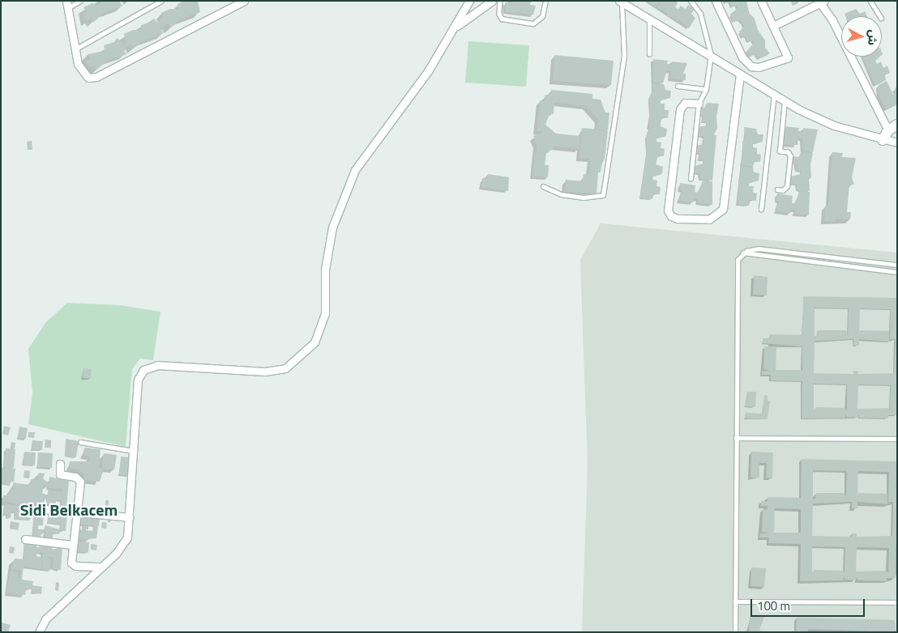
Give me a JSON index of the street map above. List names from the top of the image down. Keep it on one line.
{"districts":["Sidi Belkacem"],"scale_bar":"100 m","north":"right"}
